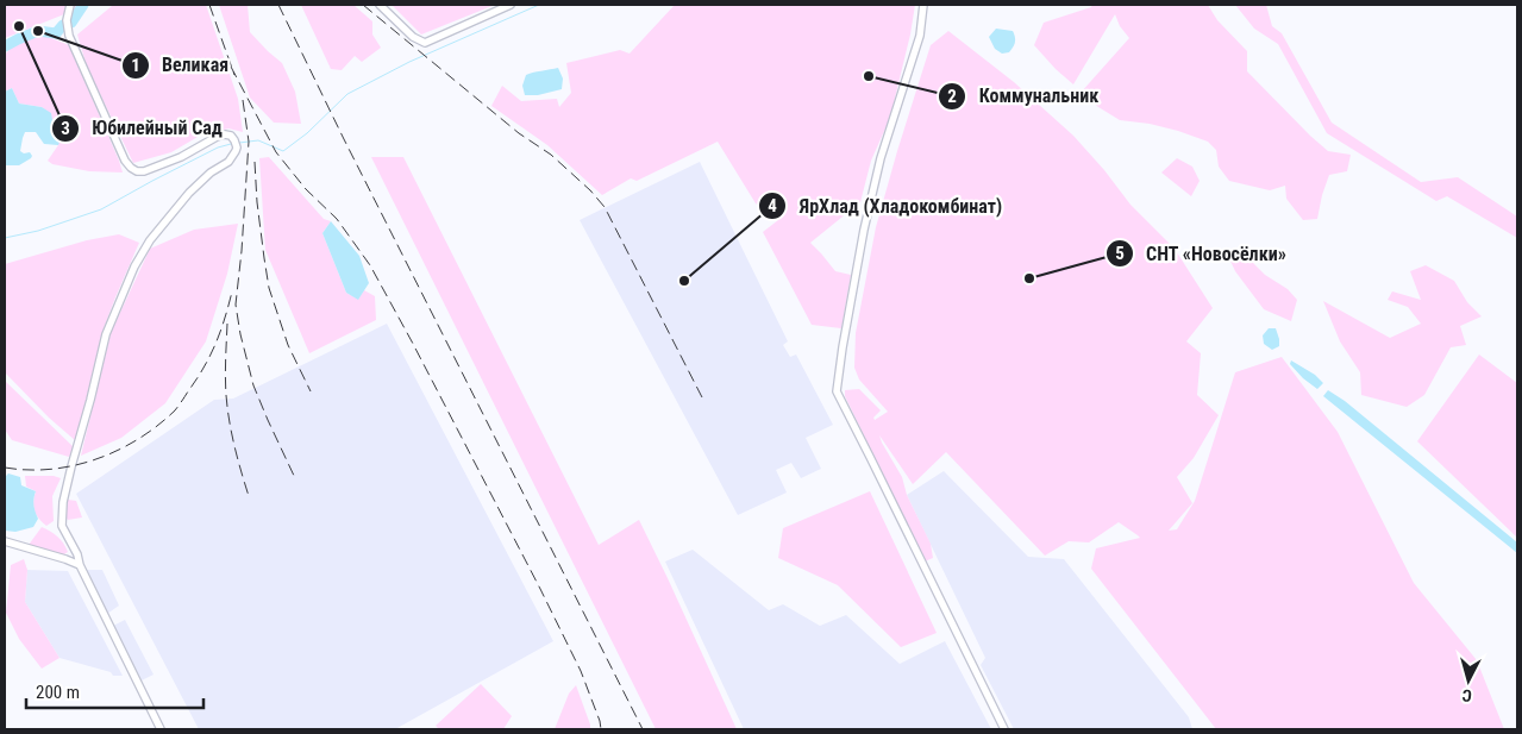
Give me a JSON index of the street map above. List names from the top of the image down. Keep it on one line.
{"places":["Юбилейный Сад","Великая","Коммунальник","СНТ «Новосёлки»","ЯрХлад (Хладокомбинат)"],"scale_bar":"200 m","north":"bottom"}
